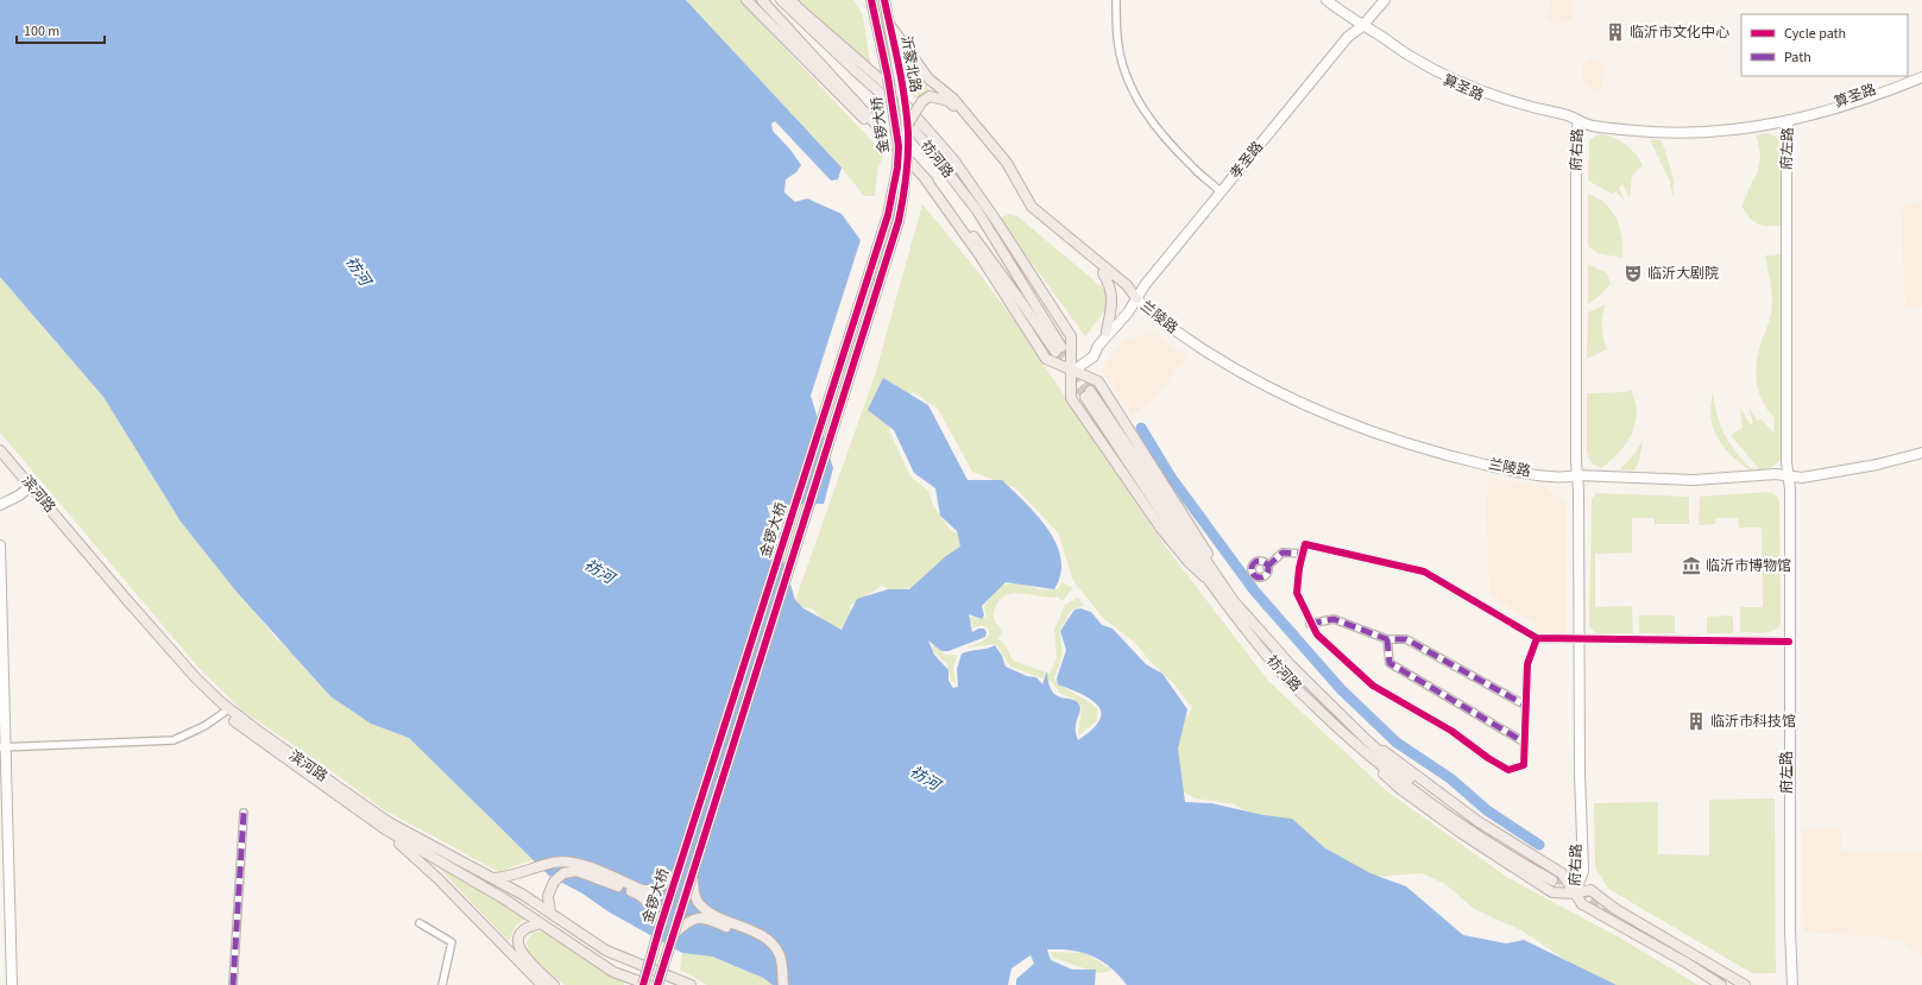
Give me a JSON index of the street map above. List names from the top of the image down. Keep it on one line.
{"streets":{"main road":["沂蒙北路","算圣路","金锣大桥","府左路","府右路","祊河路","孝圣路","兰陵路","滨河路"]},"crossings":[["沂蒙北路","金锣大桥"],["算圣路","府左路"],["算圣路","府右路"],["算圣路","孝圣路"],["府左路","兰陵路"],["府右路","兰陵路"],["祊河路","孝圣路"],["孝圣路","兰陵路"]],"water":["祊河"],"places":{"building":["临沂市文化中心","临沂市科技馆"],"theatre":["临沂大剧院"],"museum":["临沂市博物馆"]},"legend":["Cycle path","Path"],"scale_bar":"100 m"}
